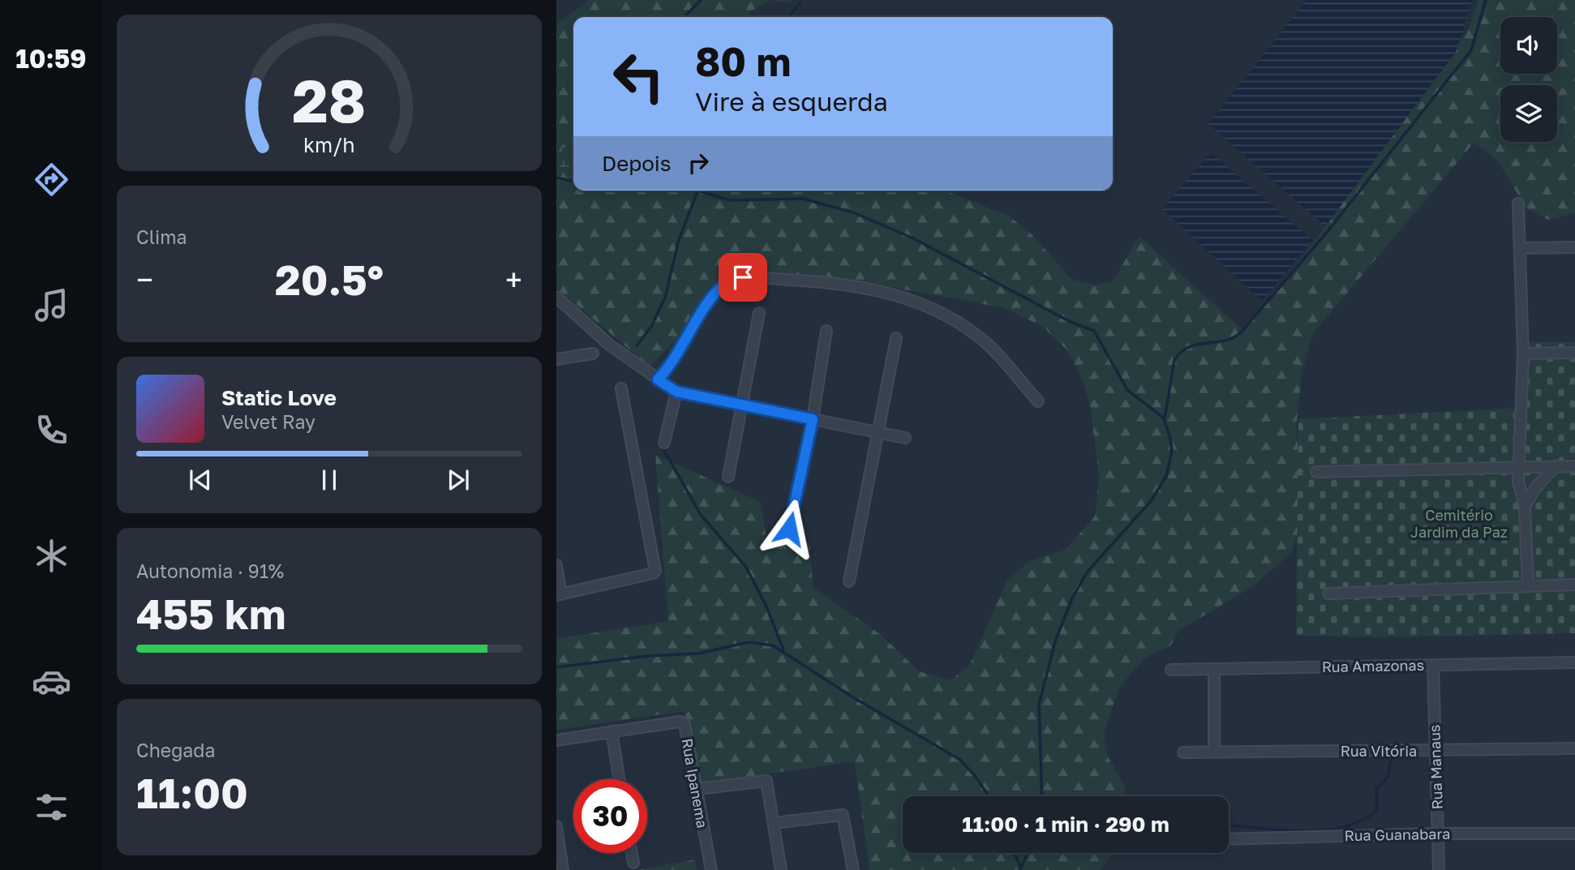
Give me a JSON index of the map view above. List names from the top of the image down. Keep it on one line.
{"streets":{"street":["Rua Amazonas","Rua Vitória","Rua Manaus","Rua Ipanema","Rua Guanabara"]},"crossings":[["Rua Amazonas","Rua Manaus"],["Rua Vitória","Rua Manaus"],["Rua Manaus","Rua Guanabara"]],"parks":["Cemitério Jardim da Paz"],"page":{"tabs":"10:59","turn":["80 m","Vire à esquerda"],"then":"Depois","tile":["Clima",["Autonomia · 91%","455 km"],["Chegada","11:00"]],"heat":["−","20.5°","+"],"song":["Static Love","Velvet Ray"],"limit":"30","trip":"11:00 · 1 min · 290 m","gauge":["28","km/h"]}}
